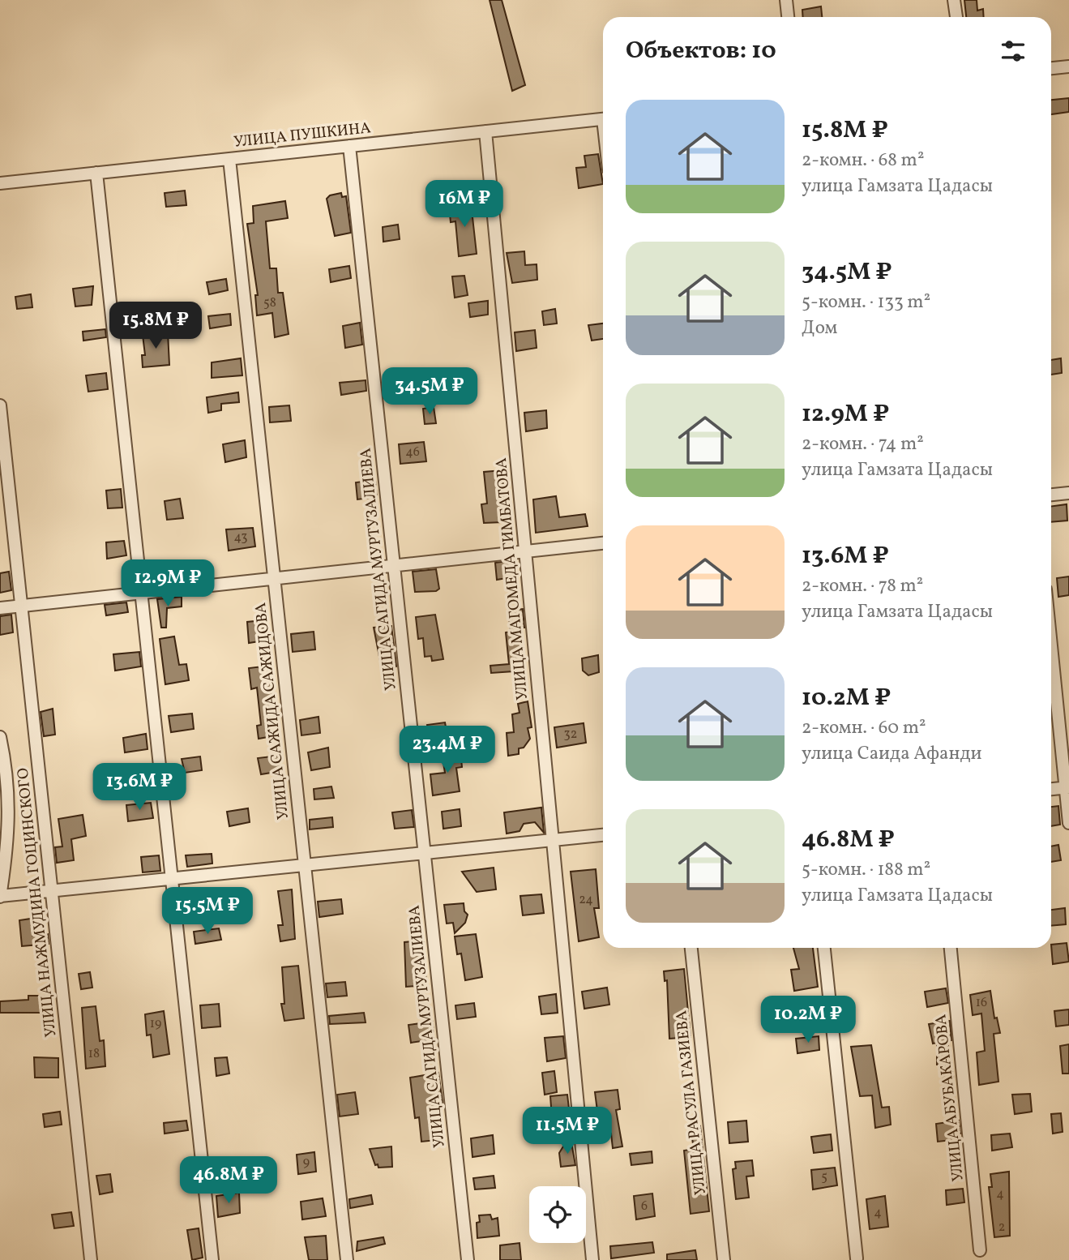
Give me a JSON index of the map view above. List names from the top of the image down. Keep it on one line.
{"streets":{"street":["УЛИЦА ПУШКИНА","УЛИЦА САГИДА МУРТУЗАЛИЕВА","УЛИЦА МАГОМЕДА ГИМБАТОВА","УЛИЦА САЖИДА САЖИДОВА","УЛИЦА НАЖМУДИНА ГОЦИНСКОГО","УЛИЦА АБУБАКАРОВА","УЛИЦА РАСУЛА ГАЗИЕВА"]},"crossings":[["УЛИЦА ПУШКИНА","УЛИЦА САГИДА МУРТУЗАЛИЕВА"],["УЛИЦА ПУШКИНА","УЛИЦА МАГОМЕДА ГИМБАТОВА"],["УЛИЦА ПУШКИНА","УЛИЦА САЖИДА САЖИДОВА"]],"house_numbers":["58","46","43","32","24","16","19","18","9","5","4","6","4","2"],"page":{"heading":"Объектов: 10","list":[{"name":"15.8M ₽","note":"2-комн. · 68 m² · улица Гамзата Цадасы"},{"name":"34.5M ₽","note":"5-комн. · 133 m² · Дом"},{"name":"12.9M ₽","note":"2-комн. · 74 m² · улица Гамзата Цадасы"},{"name":"13.6M ₽","note":"2-комн. · 78 m² · улица Гамзата Цадасы"},{"name":"10.2M ₽","note":"2-комн. · 60 m² · улица Саида Афанди"},{"name":"46.8M ₽","note":"5-комн. · 188 m² · улица Гамзата Цадасы"}],"price":["16M ₽","15.8M ₽","34.5M ₽","12.9M ₽","23.4M ₽","13.6M ₽","15.5M ₽","10.2M ₽","11.5M ₽","46.8M ₽"]}}
